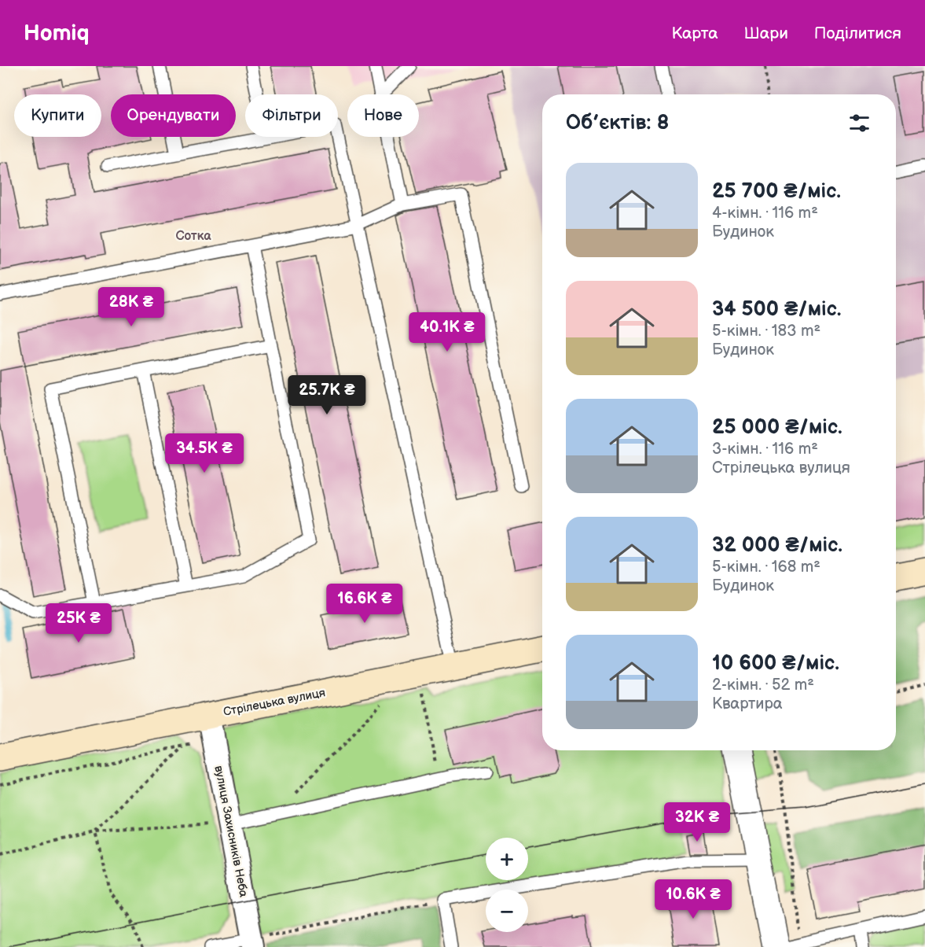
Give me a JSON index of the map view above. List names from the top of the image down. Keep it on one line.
{"streets":{"main road":["Стрілецька вулиця"],"street":["вулиця Захисників Неба"]},"crossings":[["Стрілецька вулиця","вулиця Захисників Неба"]],"districts":["Сотка"],"page":{"header":"Homiq","nav":["Карта","Шари","Поділитися"],"chip":["Купити","Орендувати","Фільтри","Нове"],"heading":"Об’єктів: 8","list":[{"name":"25 700 ₴/міс.","note":"4-кімн. · 116 m² · Будинок"},{"name":"34 500 ₴/міс.","note":"5-кімн. · 183 m² · Будинок"},{"name":"25 000 ₴/міс.","note":"3-кімн. · 116 m² · Стрілецька вулиця"},{"name":"32 000 ₴/міс.","note":"5-кімн. · 168 m² · Будинок"},{"name":"10 600 ₴/міс.","note":"2-кімн. · 52 m² · Квартира"}],"price":["28K ₴","40.1K ₴","25.7K ₴","34.5K ₴","16.6K ₴","25K ₴","32K ₴","10.6K ₴"],"map_buttons":["+","−"]}}
